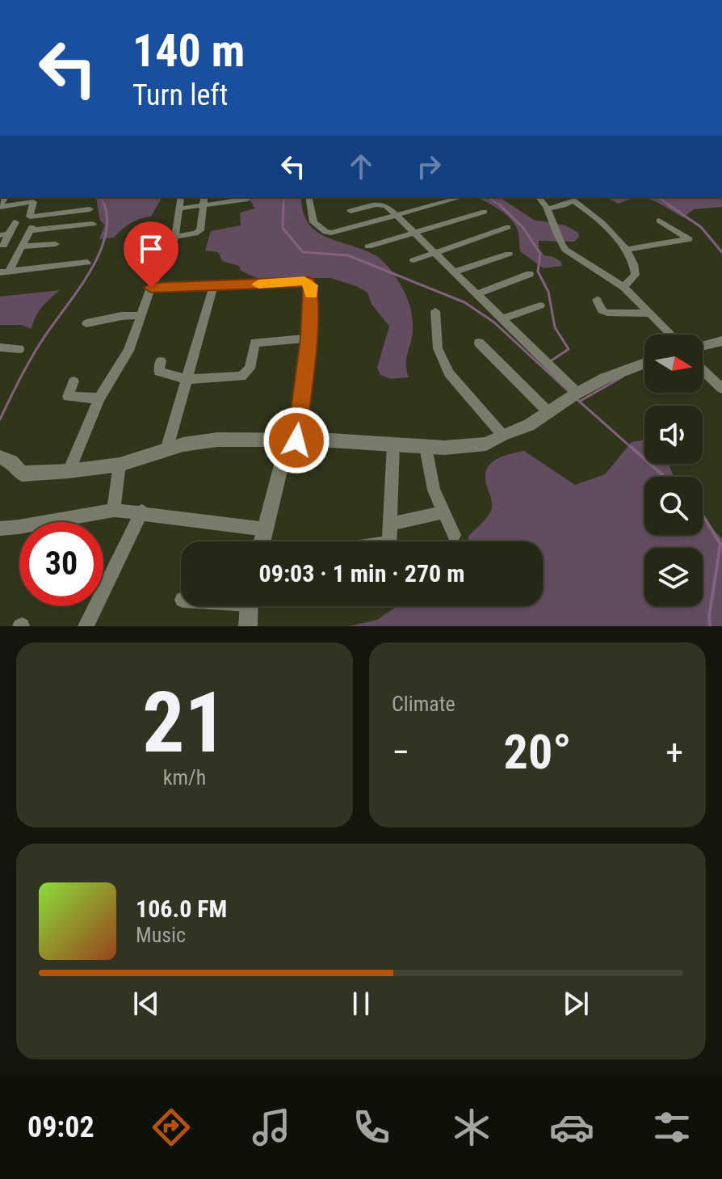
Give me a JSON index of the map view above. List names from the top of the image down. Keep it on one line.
{"north":"right","page":{"turn":["140 m","Turn left"],"limit":"30","trip":"09:03 · 1 min · 270 m","tile":[["21","km/h"],"Climate"],"heat":["−","20°","+"],"song":["106.0 FM","Music"],"tabs":"09:02"}}
